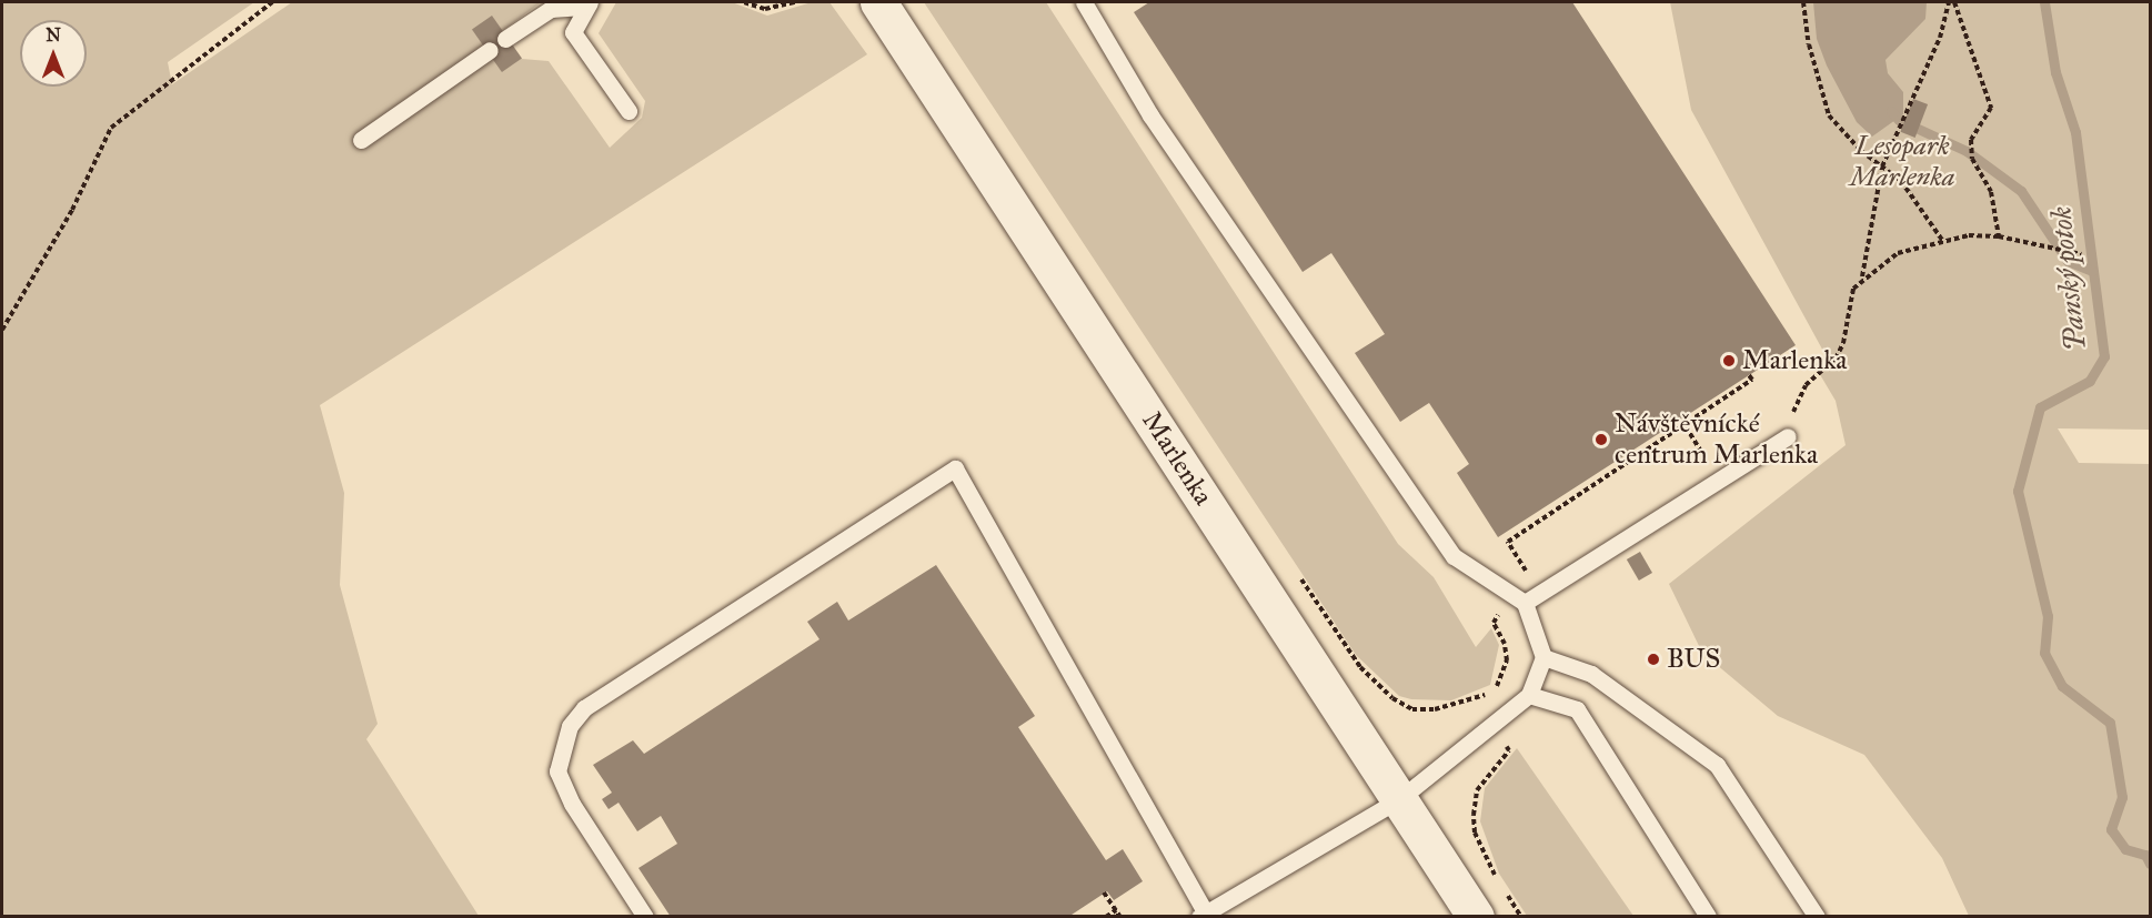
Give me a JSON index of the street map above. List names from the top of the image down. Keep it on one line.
{"streets":{"main road":["Marlenka"]},"water":["Panský potok"],"parks":["Lesopark Marlenka"],"places":["Marlenka","Návštěvnícké centrum Marlenka","BUS"],"north":"top"}
